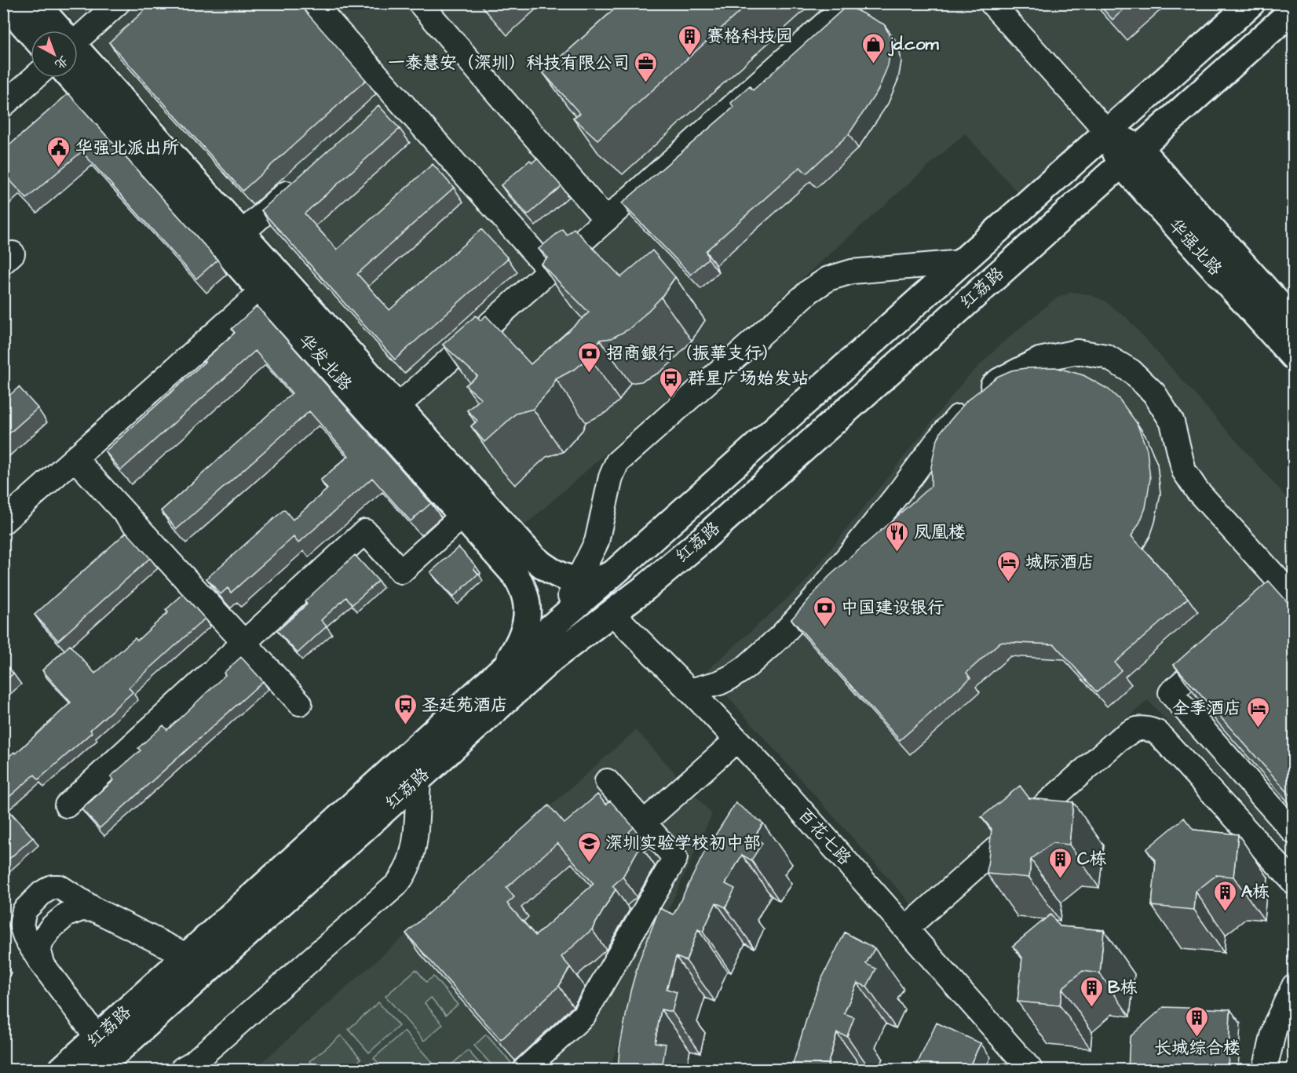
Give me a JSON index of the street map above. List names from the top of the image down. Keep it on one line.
{"streets":{"main road":["华强北路","红荔路","华发北路"],"street":["百花七路"]},"crossings":[["华强北路","红荔路"],["红荔路","华发北路"],["红荔路","百花七路"]],"places":{"building":["赛格科技园","C栋","A栋","B栋","长城综合楼"],"shop":["jd.com"],"office":["一泰慧安（深圳）科技有限公司"],"public building":["华强北派出所"],"bank":["招商銀行（振華支行）","中国建设银行"],"bus stop":["群星广场始发站","圣廷苑酒店"],"restaurant":["凤凰楼"],"hotel":["城际酒店","全季酒店"],"school or university":["深圳实验学校初中部"]},"north":"bottom right"}
